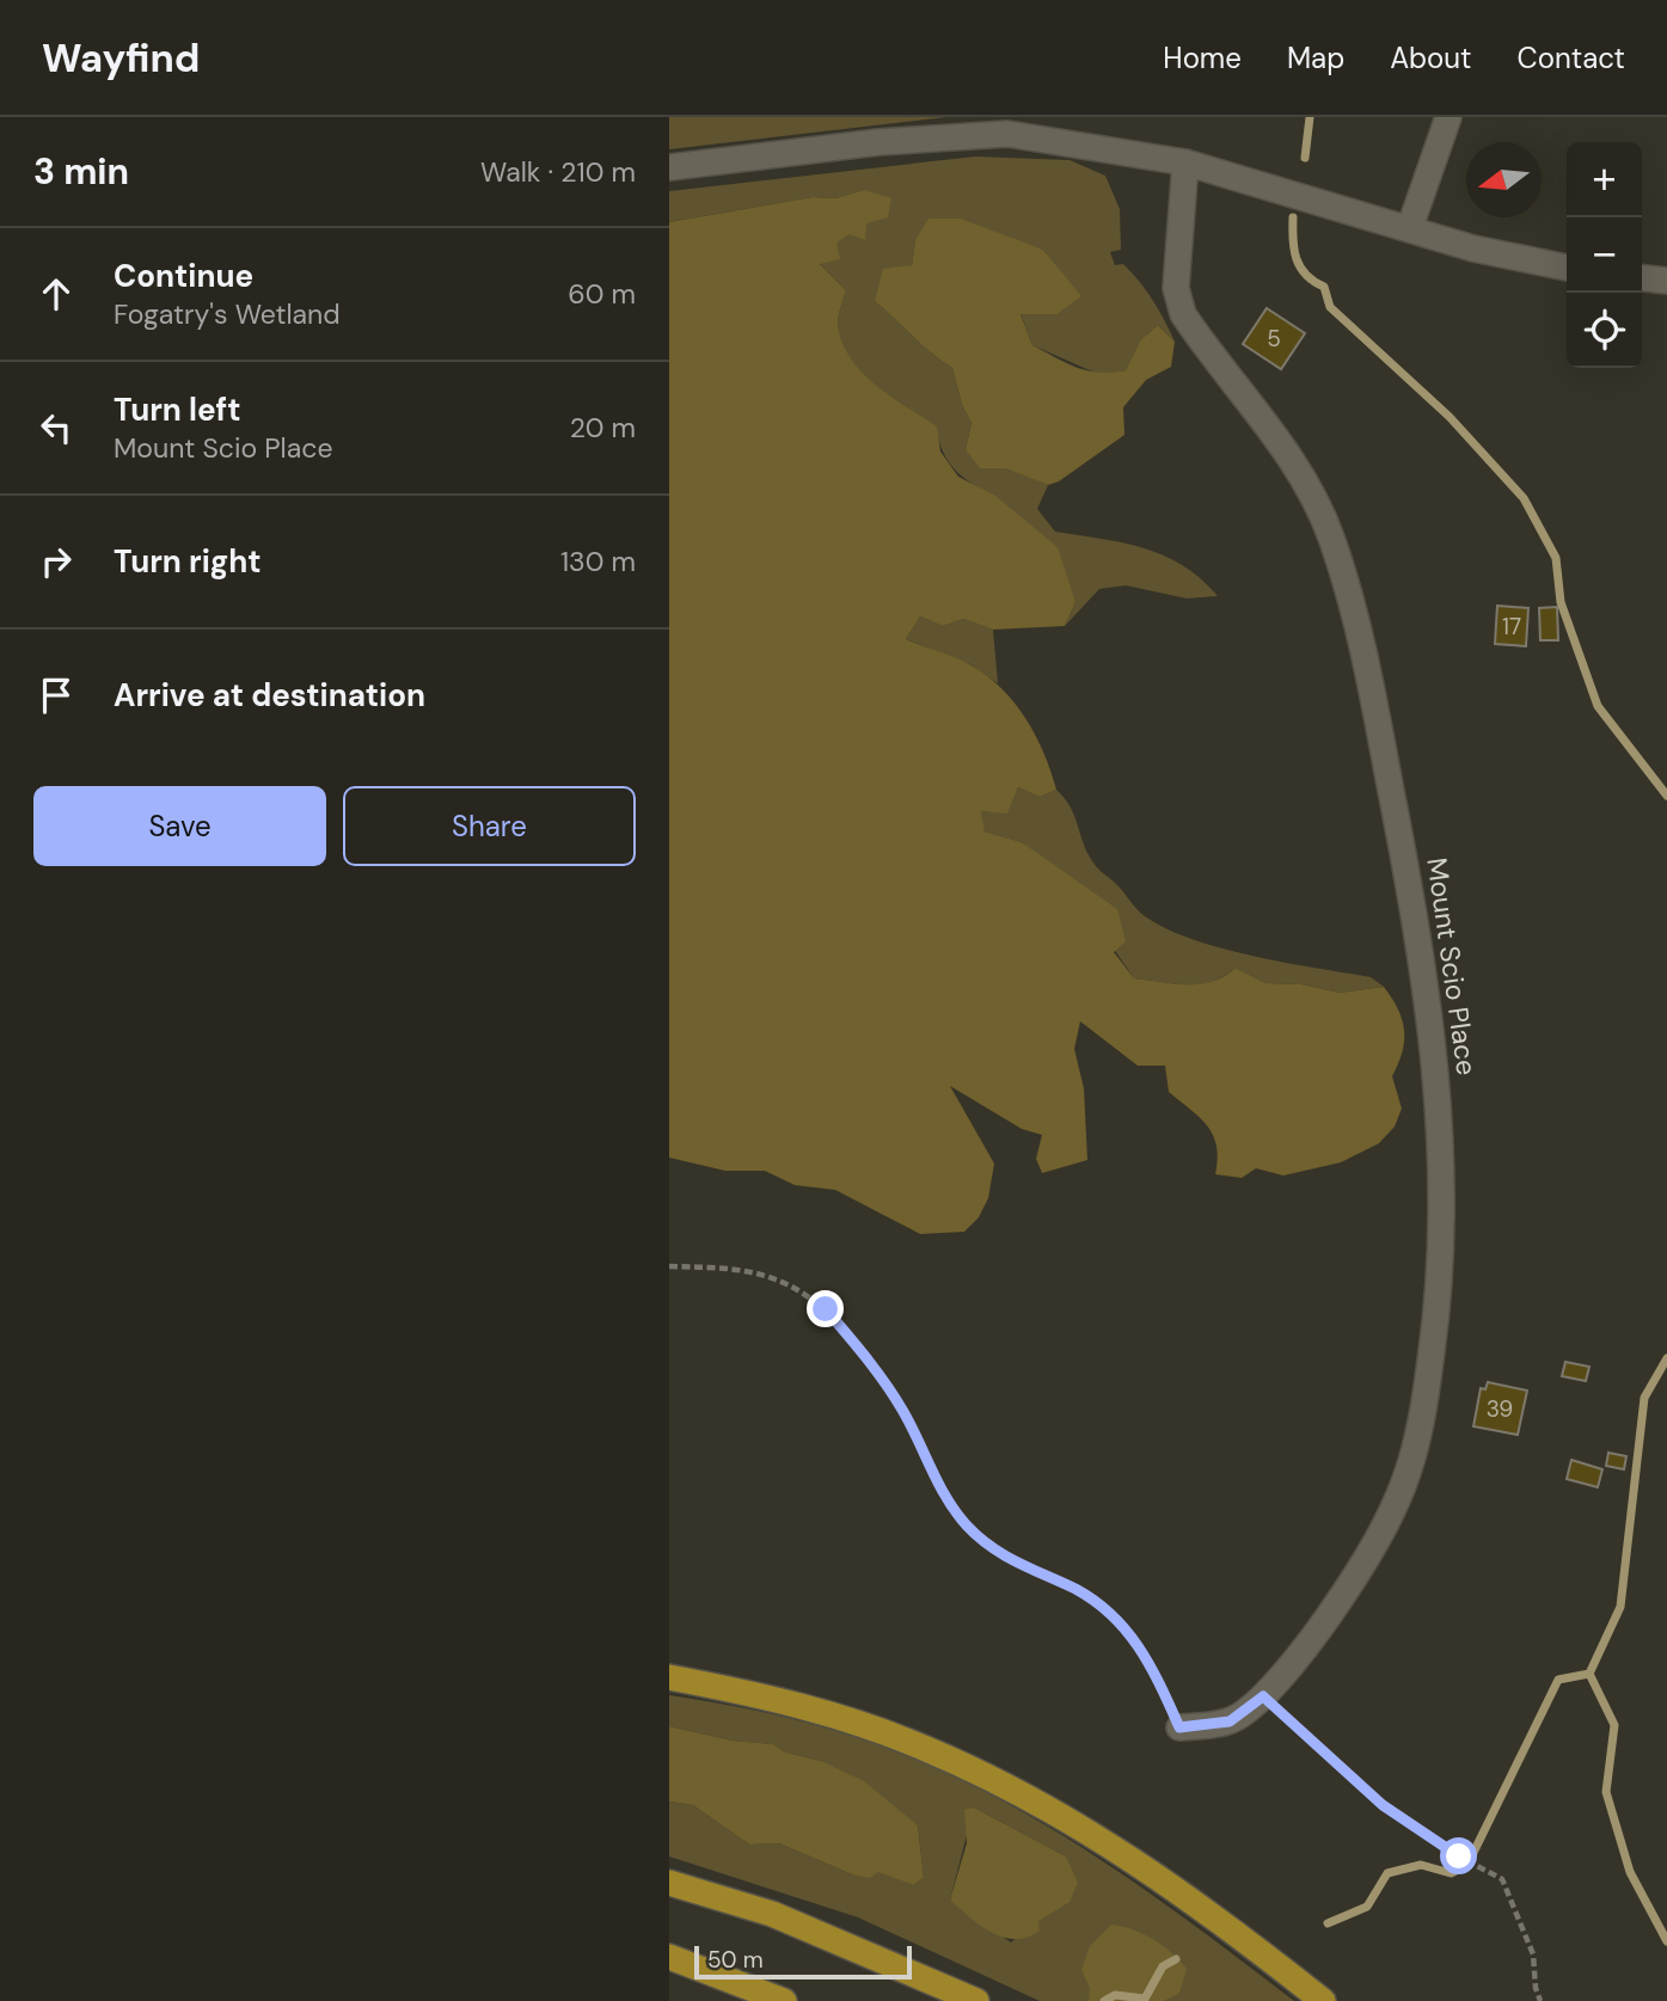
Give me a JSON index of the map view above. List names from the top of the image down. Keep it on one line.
{"streets":{"street":["Mount Scio Place"]},"house_numbers":["5","17","39"],"scale_bar":"50 m","north":"left","page":{"header":"Wayfind","nav":["Home","Map","About","Contact"],"heading":["3 min","Walk · 210 m"],"map_buttons":["+","−"],"list":[["Continue","Fogatry's Wetland","60 m"],["Turn left","Mount Scio Place","20 m"],["Turn right","130 m"],"Arrive at destination"],"buttons":["Save","Share"],"scale":"50 m"}}
